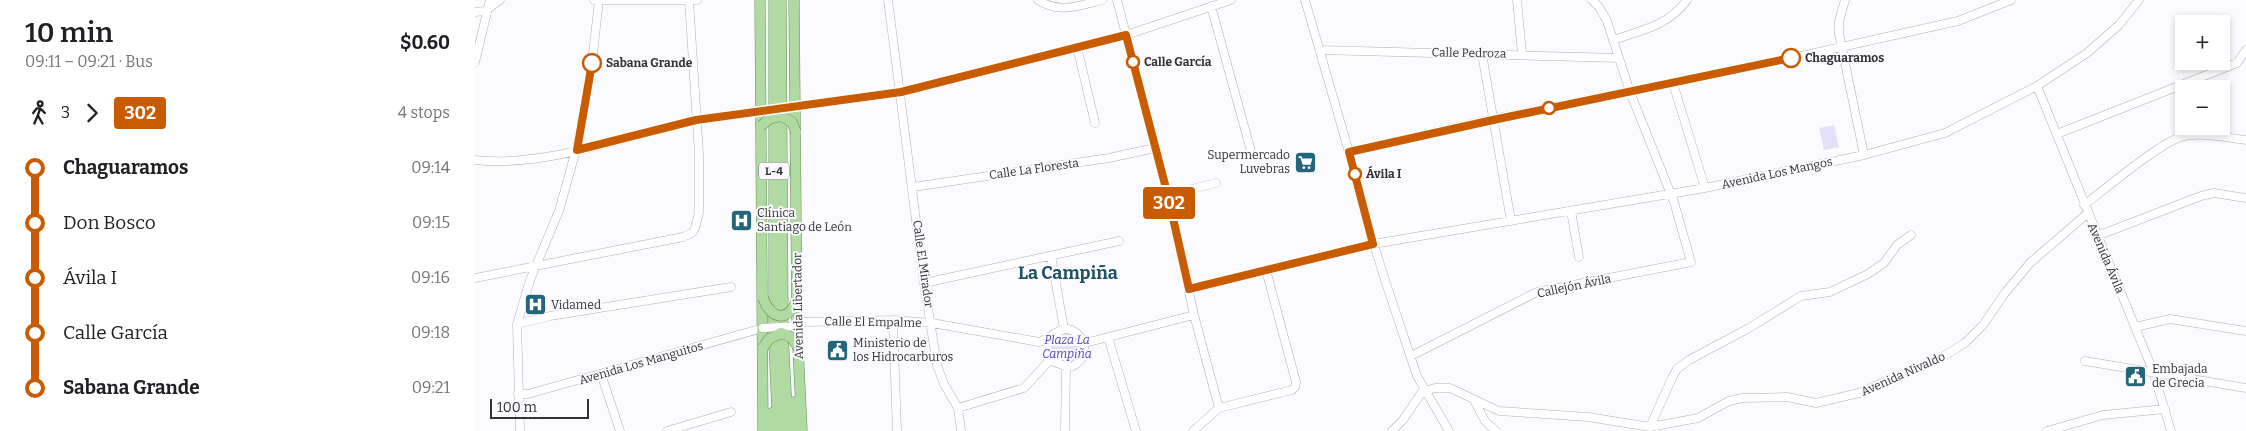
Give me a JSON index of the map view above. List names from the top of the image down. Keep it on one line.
{"streets":{"main road":["L-4","Avenida Libertador"],"street":["Calle Pedroza","Calle La Floresta","Avenida Los Mangos","Avenida Ávila","Calle El Mirador","Callejón Ávila","Calle El Empalme","Avenida Los Manguitos","Avenida Nivaldo"]},"crossings":[["Calle La Floresta","Calle El Mirador"],["L-4","Avenida Libertador"],["L-4","Calle El Empalme"],["L-4","Avenida Los Manguitos"],["Avenida Los Mangos","Avenida Ávila"],["Avenida Los Mangos","Callejón Ávila"],["Avenida Ávila","Avenida Nivaldo"],["Calle El Mirador","Calle El Empalme"],["Avenida Libertador","Calle El Empalme"],["Calle El Empalme","Avenida Los Manguitos"]],"districts":["La Campiña"],"parks":["Plaza La Campiña"],"places":{"other":["Chaguaramos","Calle García","Sabana Grande","Ávila I"],"supermarket":["Supermercado Luvebras"],"hospital":["Clínica Santiago de León","Vidamed"],"public building":["Ministerio de los Hidrocarburos","Embajada de Grecia"]},"lines":["bus line 302"],"scale_bar":"100 m","page":{"heading":["10 min","09:11 – 09:21 · Bus","$0.60"],"on_map":"302","map_buttons":["+","−"],"legs":["3","302","4 stops"],"list":[{"name":"Chaguaramos","value":"09:14"},{"name":"Don Bosco","value":"09:15"},{"name":"Ávila I","value":"09:16"},{"name":"Calle García","value":"09:18"},{"name":"Sabana Grande","value":"09:21"}],"scale":"100 m"}}
